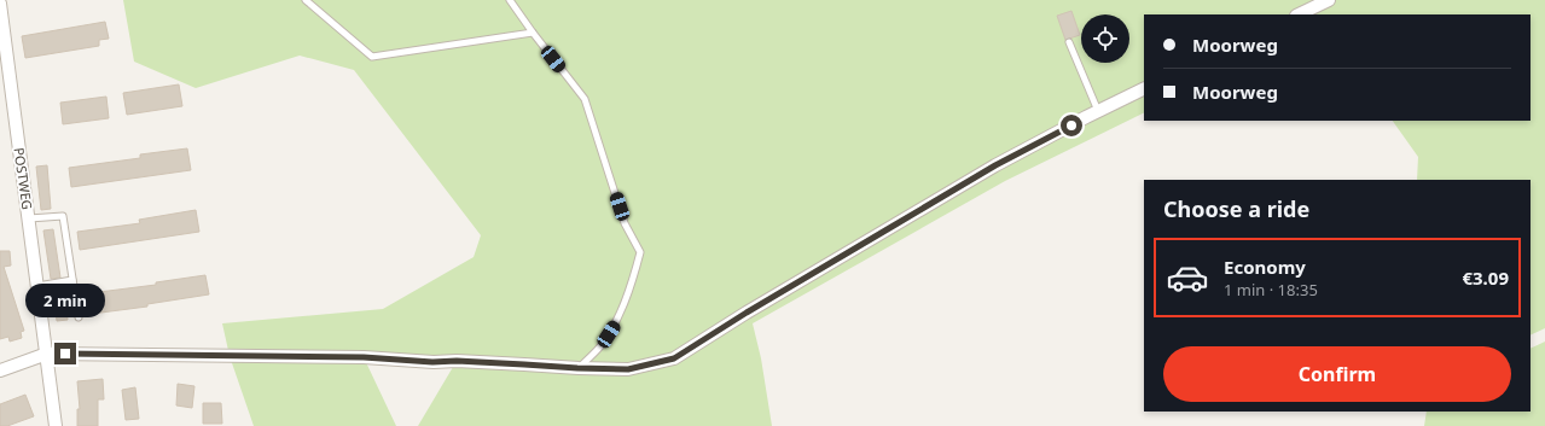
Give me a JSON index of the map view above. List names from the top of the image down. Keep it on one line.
{"streets":{"street":["POSTWEG"]},"page":{"banner":["Moorweg","Moorweg"],"heading":"Choose a ride","list":[{"name":"Economy","note":"1 min · 18:35","value":"€3.09"}],"bubble":"2 min","buttons":"Confirm"}}
